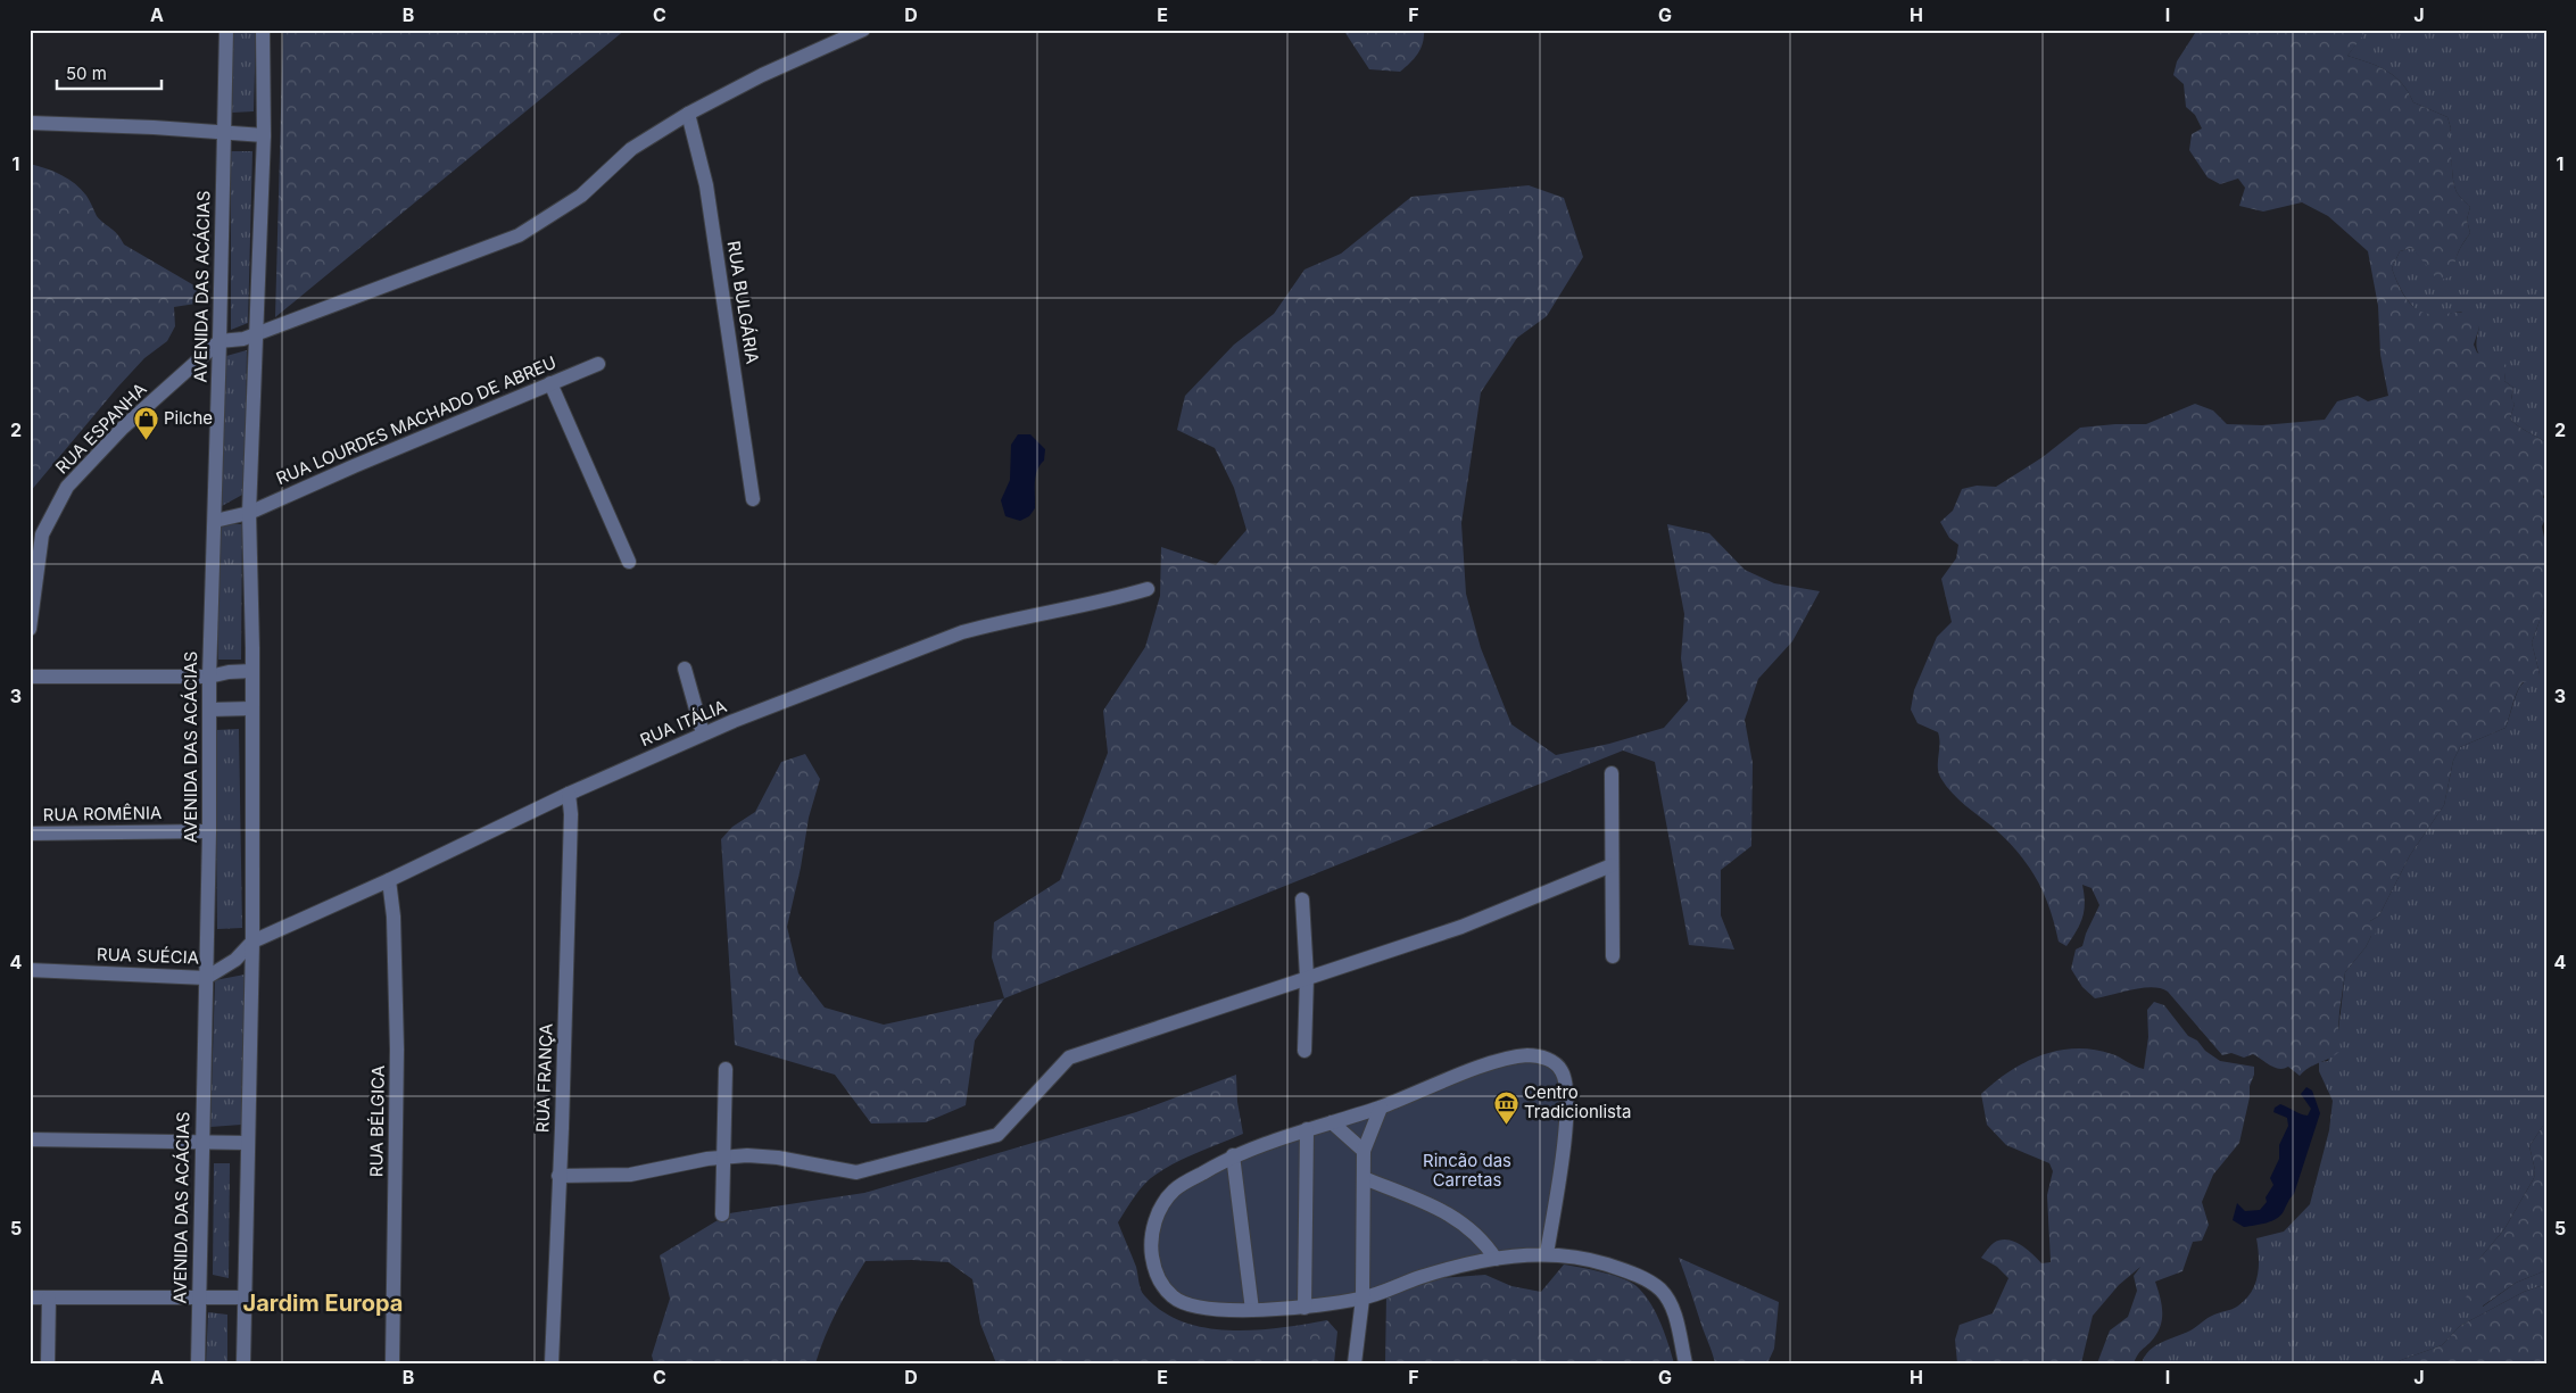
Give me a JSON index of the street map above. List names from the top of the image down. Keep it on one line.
{"streets":{"street":["AVENIDA DAS ACÁCIAS","RUA BULGÁRIA","RUA LOURDES MACHADO DE ABREU","RUA ESPANHA","RUA ITÁLIA","RUA ROMÊNIA","RUA SUÉCIA","RUA FRANÇA","RUA BÉLGICA"]},"crossings":[["AVENIDA DAS ACÁCIAS","RUA LOURDES MACHADO DE ABREU"],["AVENIDA DAS ACÁCIAS","RUA ESPANHA"],["AVENIDA DAS ACÁCIAS","RUA ROMÊNIA"],["AVENIDA DAS ACÁCIAS","RUA SUÉCIA"],["RUA ITÁLIA","RUA SUÉCIA"],["RUA ITÁLIA","RUA FRANÇA"],["RUA ITÁLIA","RUA BÉLGICA"]],"districts":["Jardim Europa"],"parks":["Rincão das Carretas"],"places":{"shop":["Pilche"],"museum":["Centro Tradicionlista"]},"scale_bar":"50 m","grid":{"columns":["A","B","C","D","E","F","G","H","I","J"],"rows":["1","2","3","4","5"]}}
